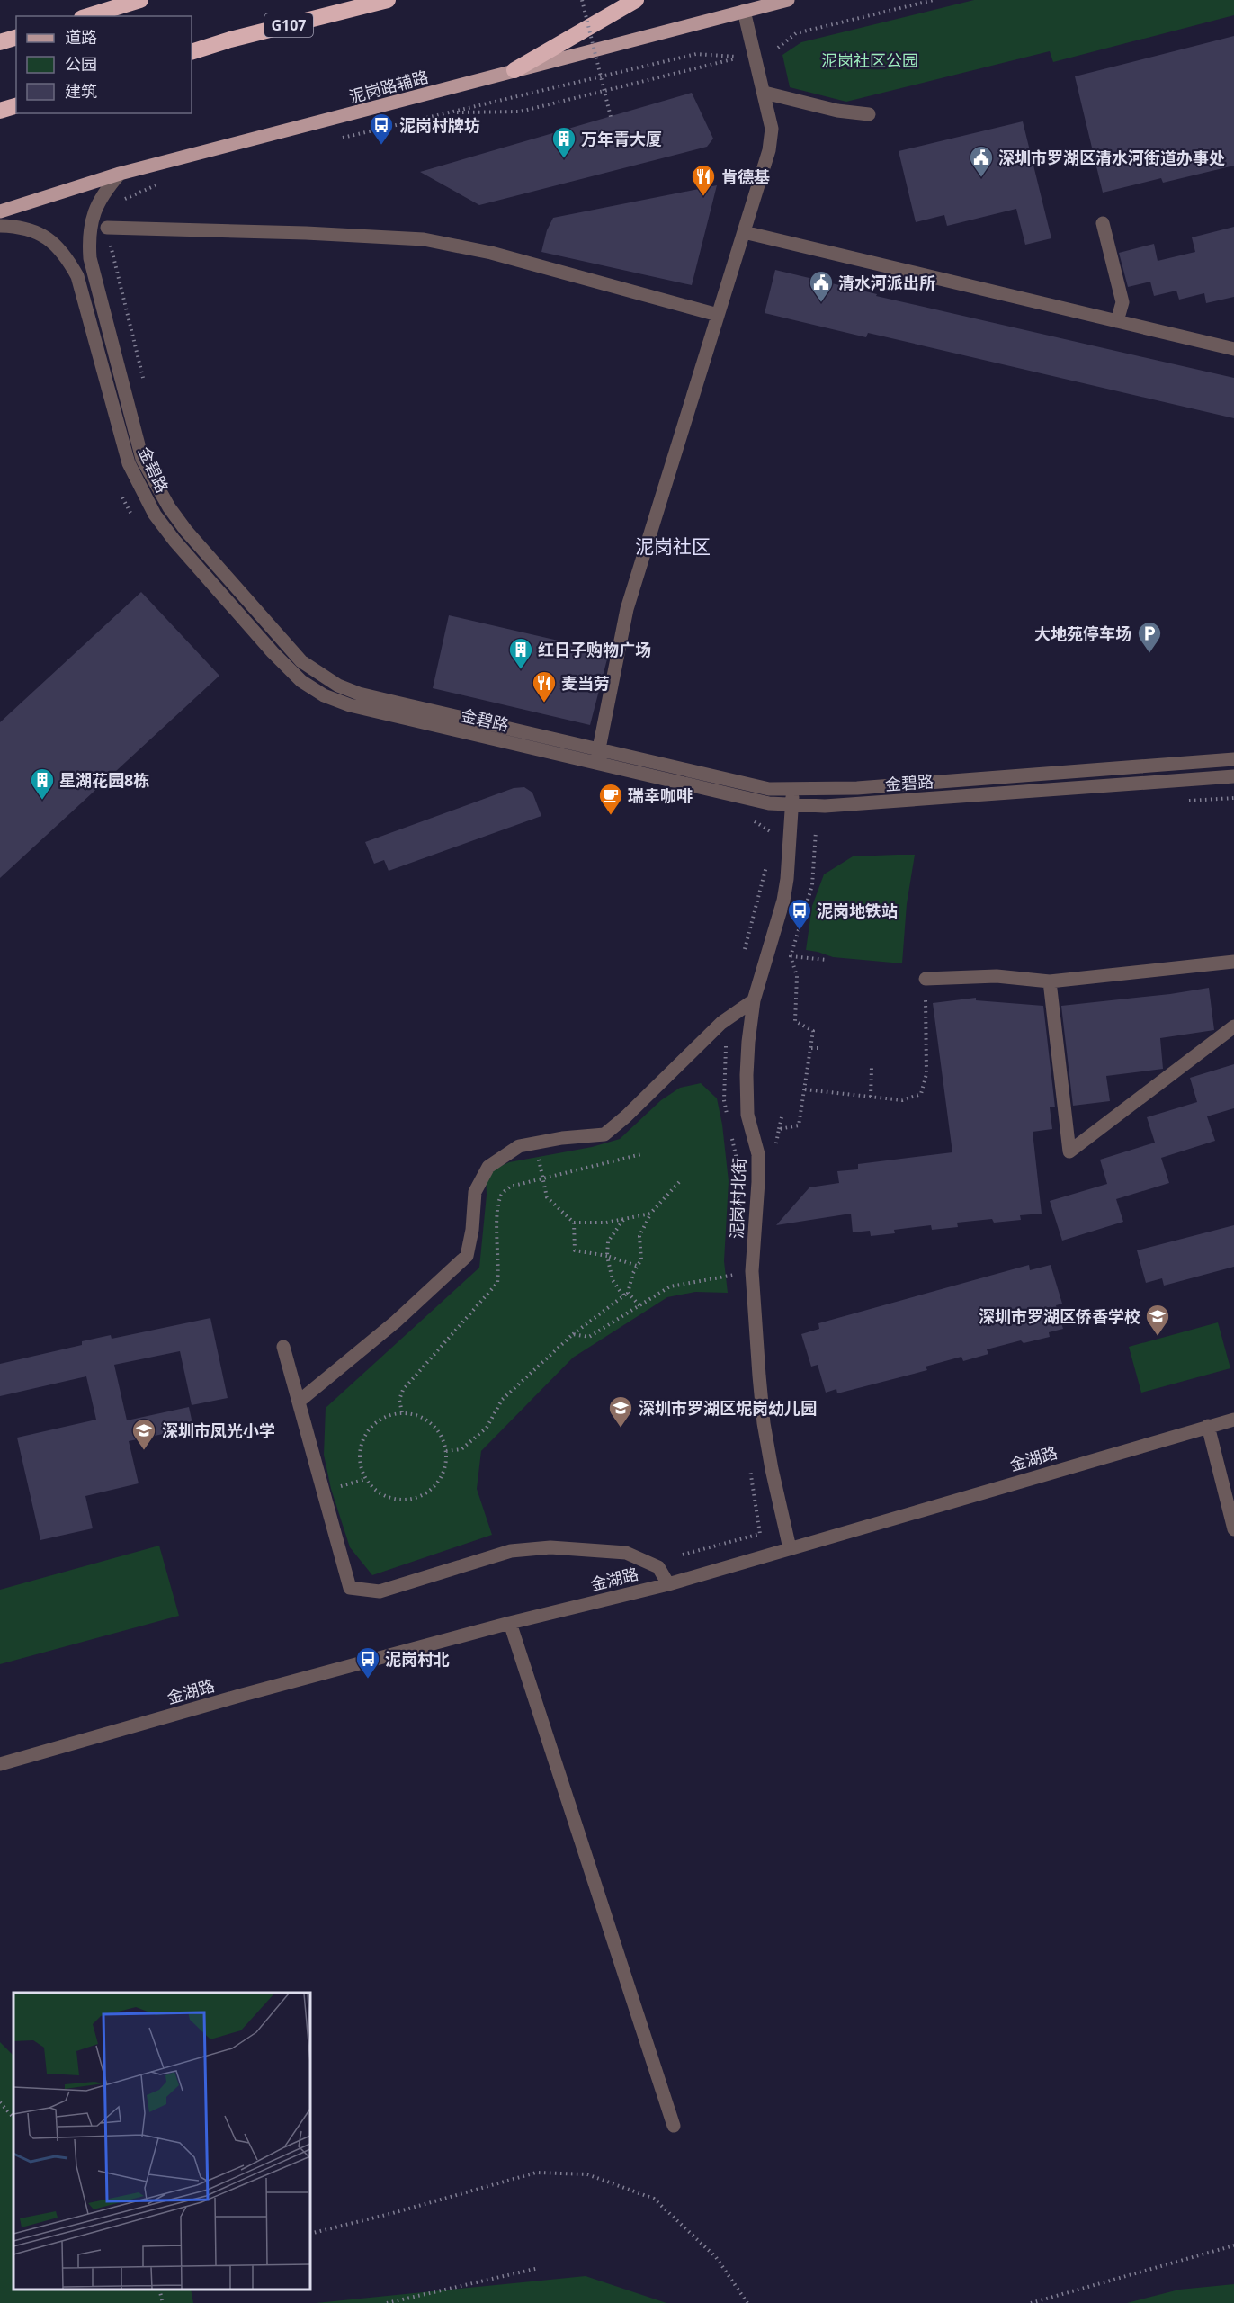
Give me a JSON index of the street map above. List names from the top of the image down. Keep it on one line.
{"streets":{"highway":["G107"],"main road":["泥岗路辅路"],"street":["金碧路","泥岗村北街","金湖路"]},"crossings":[["泥岗路辅路","金碧路"],["金碧路","泥岗村北街"],["泥岗村北街","金湖路"]],"districts":["泥岗社区"],"parks":["泥岗社区公园"],"places":{"bus stop":["泥岗村牌坊","泥岗地铁站","泥岗村北"],"building":["万年青大厦","红日子购物广场","星湖花园8栋"],"public building":["深圳市罗湖区清水河街道办事处","清水河派出所"],"restaurant":["肯德基","麦当劳"],"parking":["大地苑停车场"],"cafe":["瑞幸咖啡"],"school or university":["深圳市罗湖区侨香学校","深圳市罗湖区坭岗幼儿园","深圳市凤光小学"]},"legend":["道路","公园","建筑"]}
